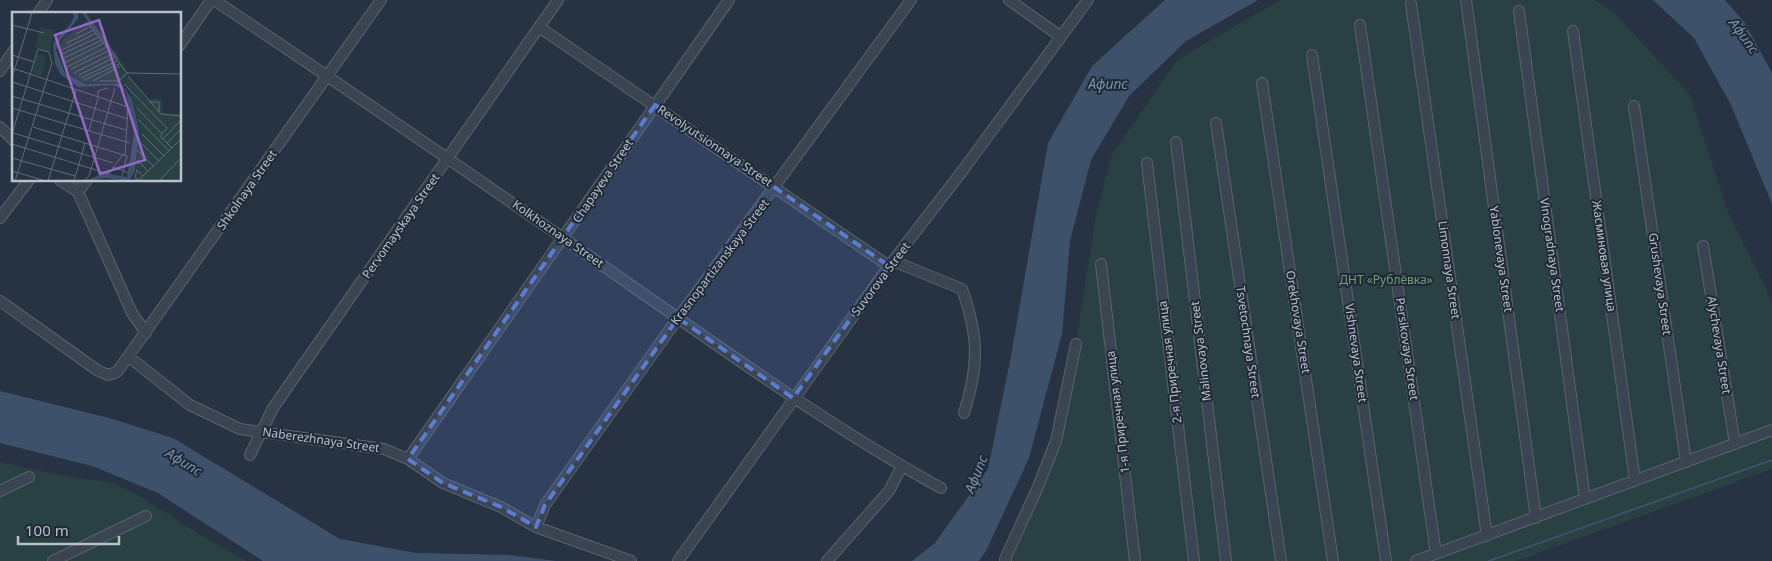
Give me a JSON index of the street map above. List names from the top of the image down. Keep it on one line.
{"streets":{"street":["Revolyutsionnaya Street","Chapayeva Street","Shkolnaya Street","Pervomayskaya Street","Kolkhoznaya Street","Vinogradnaya Street","Жасминовая улица","Yablonevaya Street","Krasnopartizanskaya Street","Limonnaya Street","Suvorova Street","Grushevaya Street","Orekhovaya Street","Tsvetochnaya Street","Alychevaya Street","Persikovaya Street","Malinovaya Street","Vishnevaya Street","2-я Приречная улица","1-я Приречная улица","Naberezhnaya Street"]},"crossings":[["Revolyutsionnaya Street","Chapayeva Street"],["Revolyutsionnaya Street","Pervomayskaya Street"],["Revolyutsionnaya Street","Krasnopartizanskaya Street"],["Revolyutsionnaya Street","Suvorova Street"],["Chapayeva Street","Kolkhoznaya Street"],["Chapayeva Street","Naberezhnaya Street"],["Shkolnaya Street","Kolkhoznaya Street"],["Shkolnaya Street","Naberezhnaya Street"],["Pervomayskaya Street","Kolkhoznaya Street"],["Pervomayskaya Street","Naberezhnaya Street"],["Kolkhoznaya Street","Krasnopartizanskaya Street"],["Kolkhoznaya Street","Suvorova Street"],["Krasnopartizanskaya Street","Naberezhnaya Street"]],"water":["Афипс"],"parks":["ДНТ «Рублёвка»"],"scale_bar":"100 m"}
